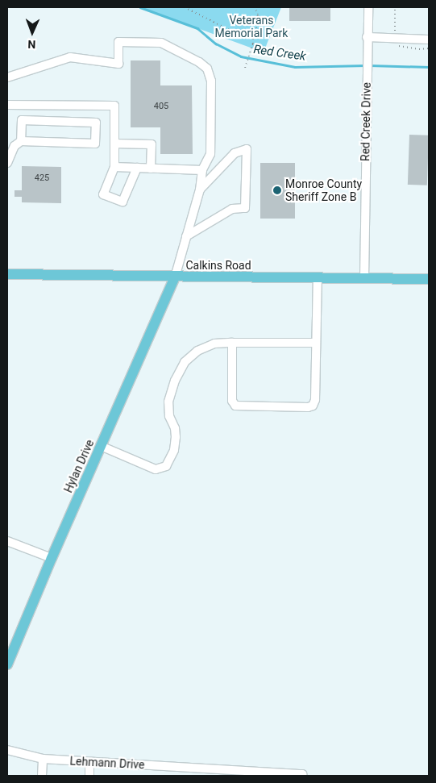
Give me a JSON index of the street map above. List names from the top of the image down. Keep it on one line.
{"streets":{"main road":["Calkins Road","Hylan Drive"],"street":["Red Creek Drive","Lehmann Drive"]},"crossings":[["Red Creek Drive","Calkins Road"],["Calkins Road","Hylan Drive"]],"water":["Red Creek"],"parks":["Veterans Memorial Park"],"places":["Monroe County Sheriff Zone B"],"house_numbers":["405","425"],"north":"bottom"}
